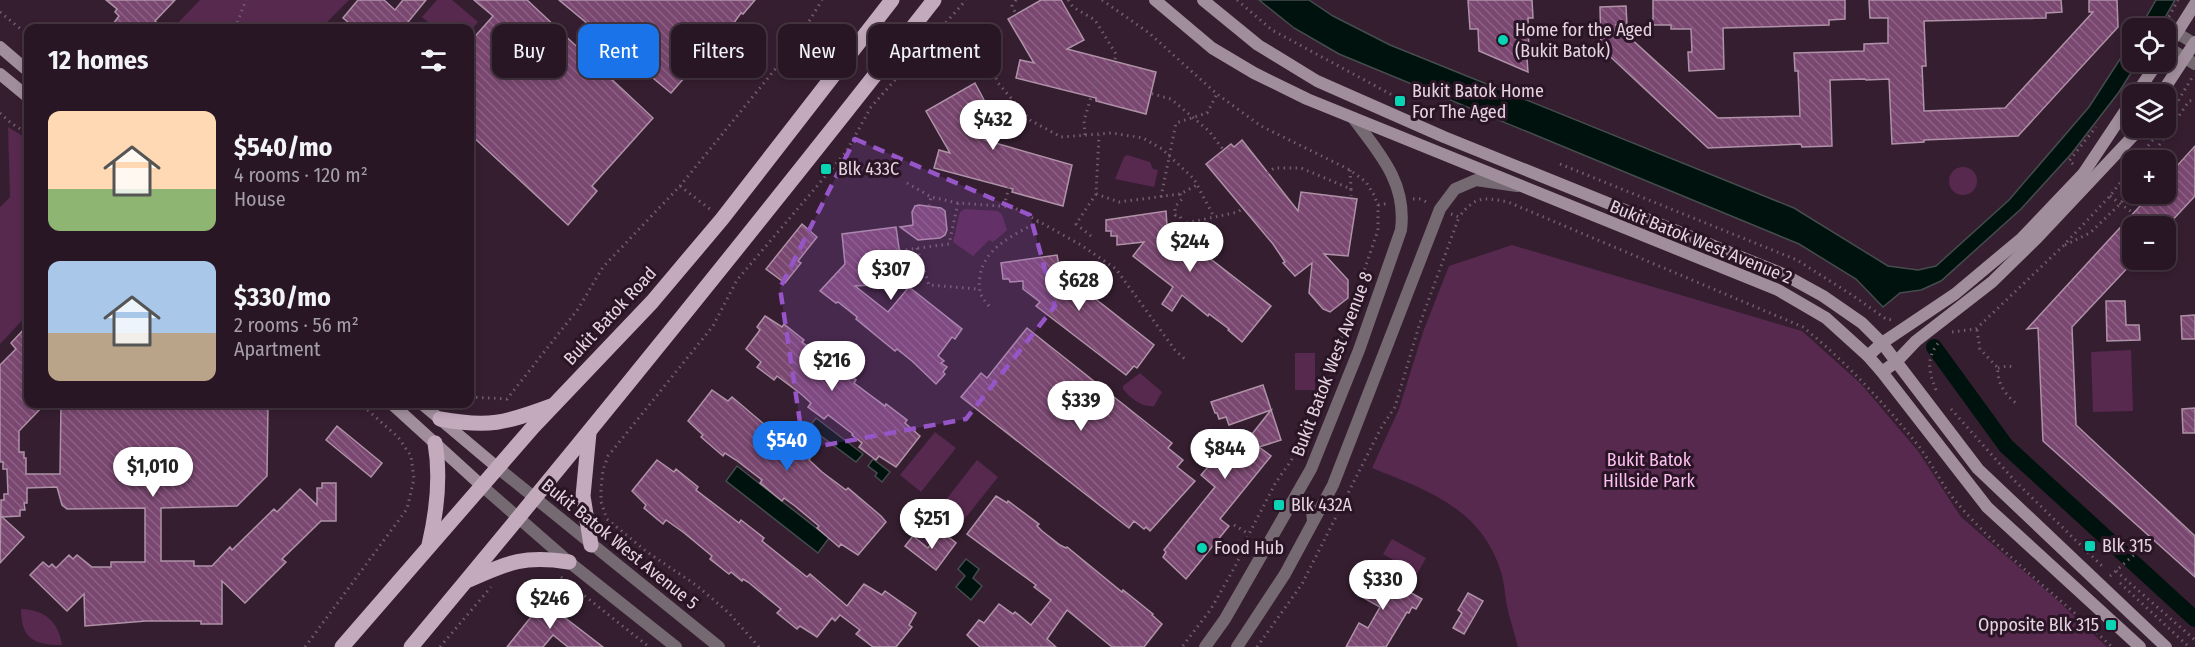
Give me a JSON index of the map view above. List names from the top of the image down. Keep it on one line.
{"streets":{"main road":["Bukit Batok West Avenue 2","Bukit Batok Road"],"street":["Bukit Batok West Avenue 8","Bukit Batok West Avenue 5"]},"crossings":[["Bukit Batok West Avenue 2","Bukit Batok West Avenue 8"],["Bukit Batok Road","Bukit Batok West Avenue 5"]],"parks":["Bukit Batok Hillside Park"],"places":{"other":["Home for the Aged (Bukit Batok)","Food Hub"],"transit":["Bukit Batok Home For The Aged","Blk 433C","Blk 432A","Blk 315","Opposite Blk 315"]},"page":{"map_buttons":["+","−"],"chip":["Buy","Rent","Filters","New","Apartment"],"heading":"12 homes","list":[{"name":"$540/mo","note":"4 rooms · 120 m² · House"},{"name":"$330/mo","note":"2 rooms · 56 m² · Apartment"}],"price":["$432","$244","$307","$628","$216","$339","$540","$844","$1,010","$251","$330","$246"]}}
